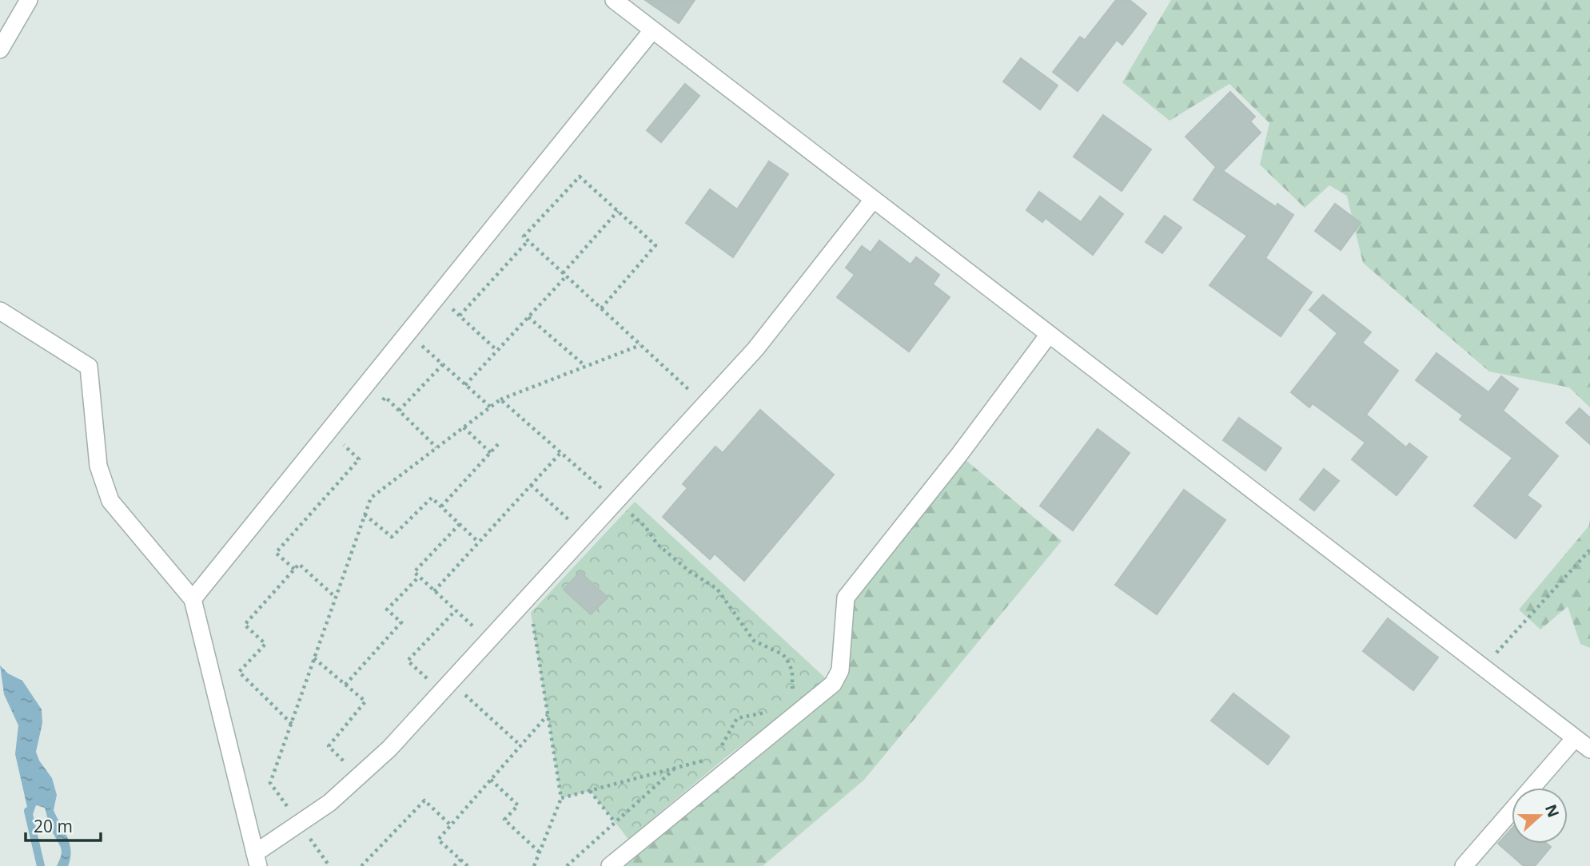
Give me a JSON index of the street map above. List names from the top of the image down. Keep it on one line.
{"scale_bar":"20 m","north":"right"}
